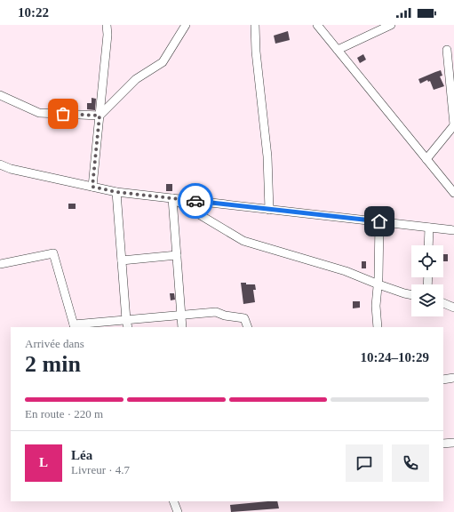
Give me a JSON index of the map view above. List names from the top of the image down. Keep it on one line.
{"page":{"status":"10:22","heading":["2 min","Arrivée dans","10:24–10:29"],"panel":["Léa","Livreur · 4.7"],"bar":"En route · 220 m","round":"L"}}
